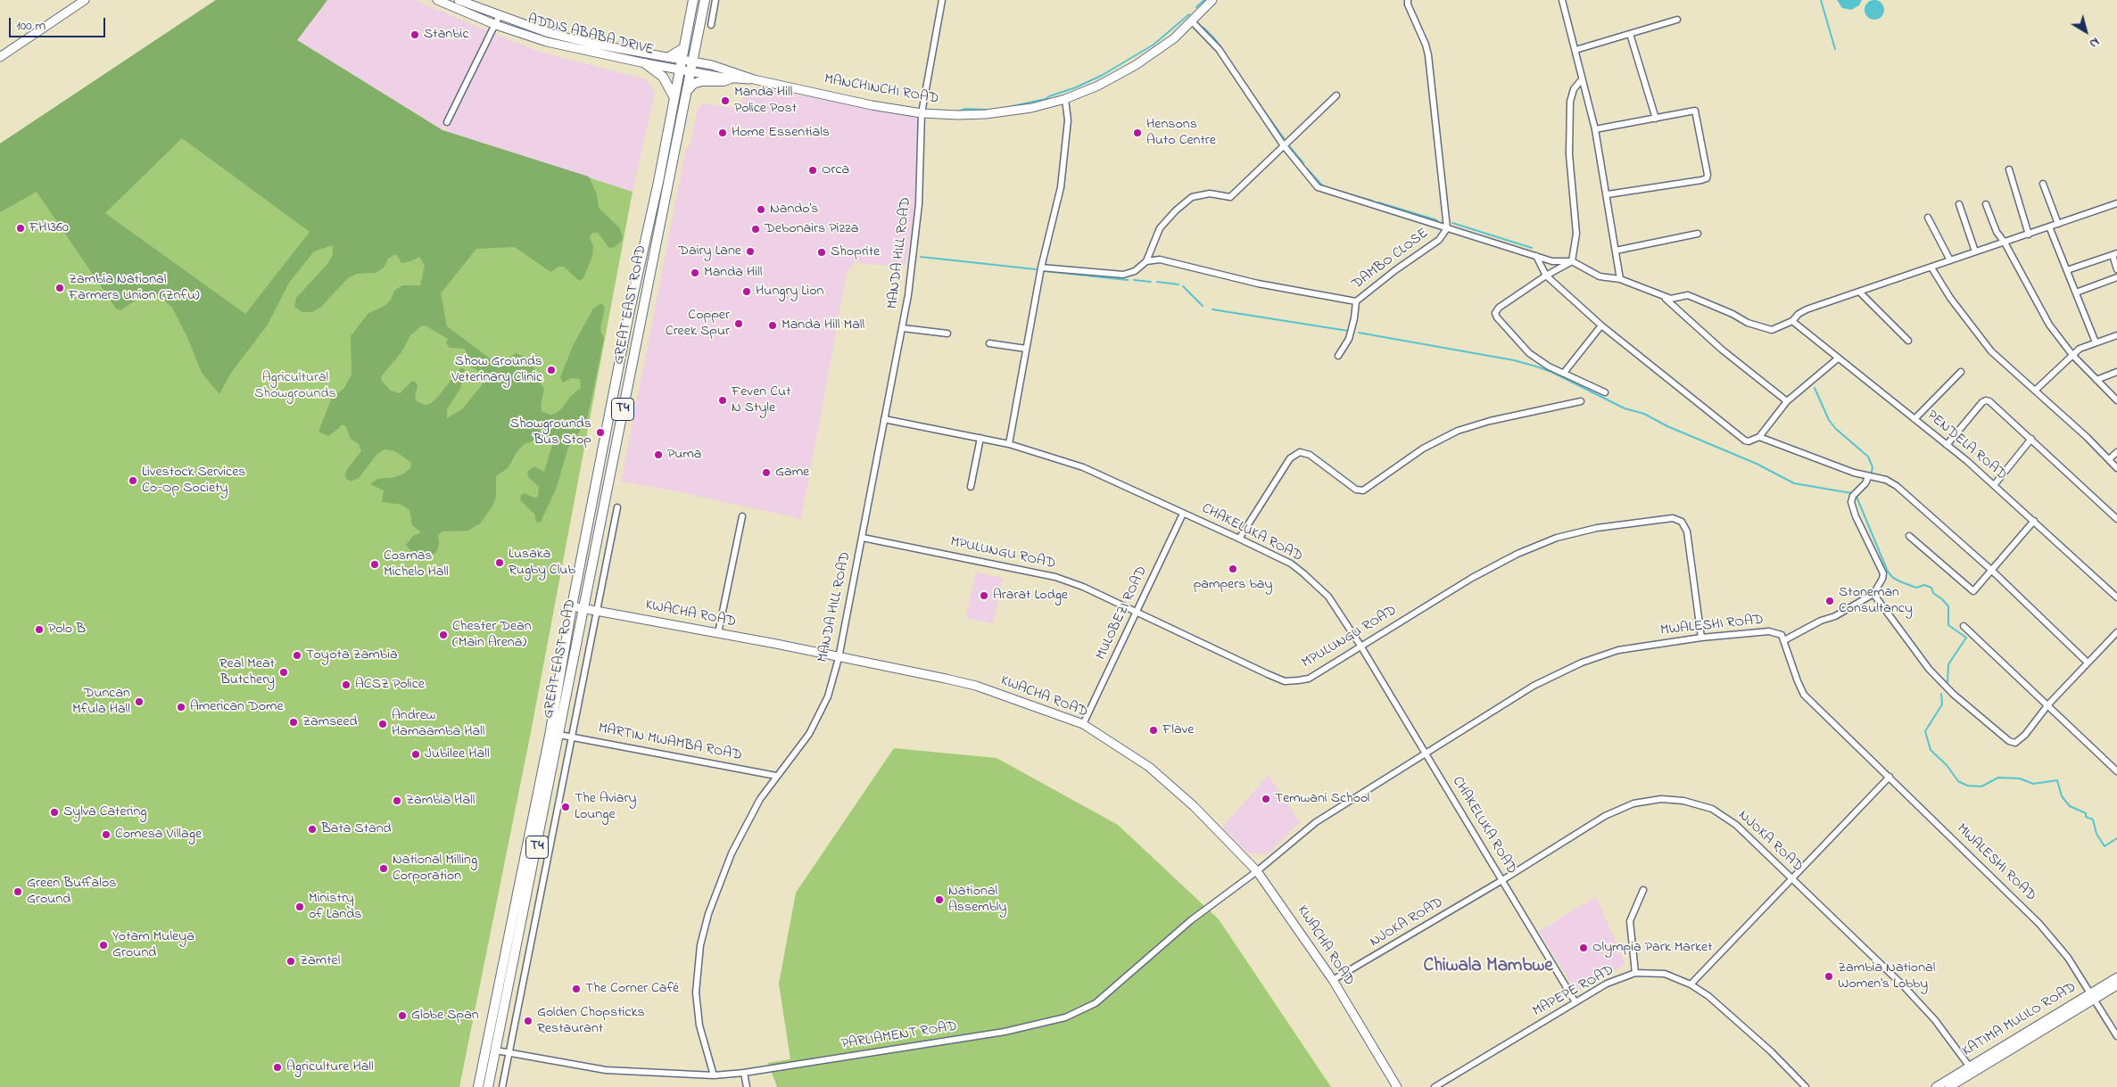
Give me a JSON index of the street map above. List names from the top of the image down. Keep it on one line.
{"streets":{"main road":["ADDIS ABABA DRIVE","MANCHINCHI ROAD","GREAT EAST ROAD","T4","KWACHA ROAD","KATIMA MULILO ROAD"],"street":["MANDA HILL ROAD","DAMBO CLOSE","PENDELA ROAD","CHAKELUKA ROAD","MPULUNGU ROAD","MULOBEZI ROAD","MWALESHI ROAD","MARTIN MWAMBA ROAD","NJOKA ROAD","MAPEPE ROAD","PARLIAMENT ROAD"]},"crossings":[["ADDIS ABABA DRIVE","MANCHINCHI ROAD"],["ADDIS ABABA DRIVE","GREAT EAST ROAD"],["MANCHINCHI ROAD","MANDA HILL ROAD"],["MANCHINCHI ROAD","GREAT EAST ROAD"],["MANDA HILL ROAD","CHAKELUKA ROAD"],["MANDA HILL ROAD","MPULUNGU ROAD"],["MANDA HILL ROAD","KWACHA ROAD"],["MANDA HILL ROAD","MARTIN MWAMBA ROAD"],["MANDA HILL ROAD","PARLIAMENT ROAD"],["GREAT EAST ROAD","KWACHA ROAD"],["GREAT EAST ROAD","MARTIN MWAMBA ROAD"],["GREAT EAST ROAD","PARLIAMENT ROAD"],["CHAKELUKA ROAD","MPULUNGU ROAD"],["CHAKELUKA ROAD","MULOBEZI ROAD"],["CHAKELUKA ROAD","MWALESHI ROAD"],["CHAKELUKA ROAD","NJOKA ROAD"],["CHAKELUKA ROAD","MAPEPE ROAD"],["MPULUNGU ROAD","MULOBEZI ROAD"],["MPULUNGU ROAD","MWALESHI ROAD"],["MULOBEZI ROAD","KWACHA ROAD"],["KWACHA ROAD","MWALESHI ROAD"],["KWACHA ROAD","NJOKA ROAD"],["KWACHA ROAD","PARLIAMENT ROAD"],["MWALESHI ROAD","KATIMA MULILO ROAD"],["MWALESHI ROAD","PARLIAMENT ROAD"],["NJOKA ROAD","KATIMA MULILO ROAD"]],"districts":["Chiwala Mambwe"],"parks":["Agricultural Showgrounds"],"places":["Stanbic","Manda Hill Police Post","Home Essentials","Hensons Auto Centre","Orca","Nando's","FHI360","Debonairs Pizza","Dairy Lane","Shoprite","Manda Hill","Zambia National Farmers Union (Znfu)","Hungry Lion","Copper Creek Spur","Manda Hill Mall","Show Grounds Veterinary Clinic","Feven Cut N Style","Showgrounds Bus Stop","Puma","Game","Livestock Services Co-Op Society","Lusaka Rugby Club","Cosmas Michelo Hall","pampers bay","Ararat Lodge","Stoneman Consultancy","Polo B","Chester Dean (Main Arena)","Toyota Zambia","Real Meat Butchery","ACSZ Police","Duncan Mfula Hall","American Dome","Zamseed","Andrew Hamaamba Hall","Flave","Jubilee Hall","Temwani School","Zambia Hall","The Aviary Lounge","Sylva Catering","Bata Stand","Comesa Village","National Milling Corporation","Green Buffalos Ground","National Assembly","Ministry of Lands","Yotam Muleya Ground","Olympia Park Market","Zamtel","Zambia National Women's Lobby","The Corner Café","Globe Span","Golden Chopsticks Restaurant","Agriculture Hall"],"scale_bar":"100 m","north":"bottom right"}
